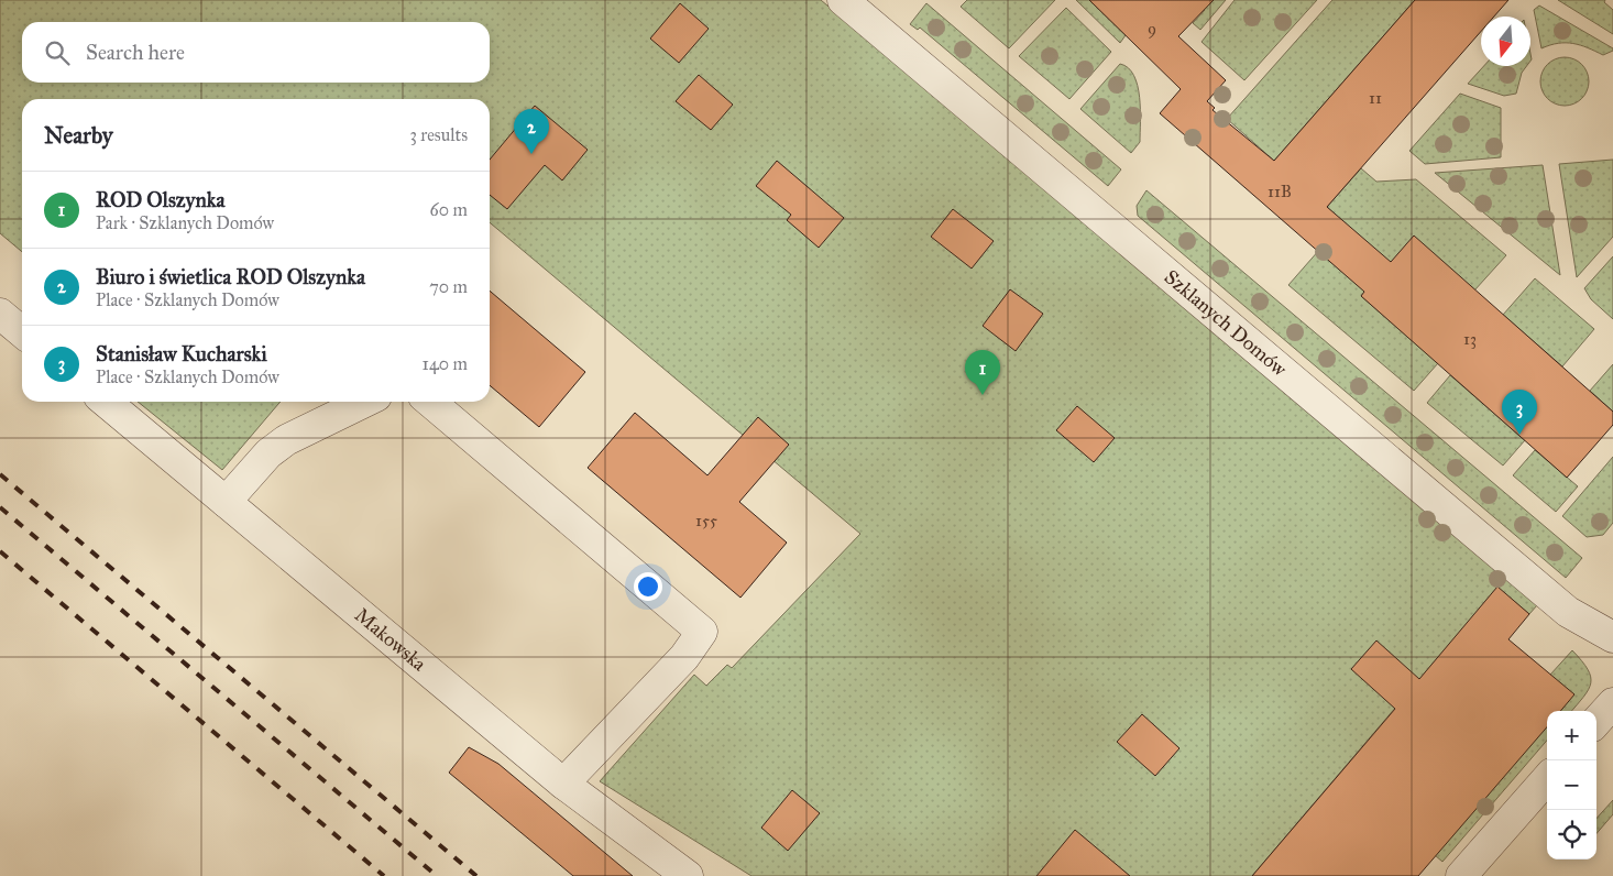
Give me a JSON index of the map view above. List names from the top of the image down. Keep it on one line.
{"streets":{"street":["Szklanych Domów","Makowska"]},"house_numbers":["9","11","11B","13","155"],"north":"bottom","page":{"search":"Search here","heading":["Nearby","3 results"],"pins":["2","1","3"],"list":[{"mark":"1","name":"ROD Olszynka","note":"Park · Szklanych Domów","value":"60 m"},{"mark":"2","name":"Biuro i świetlica ROD Olszynka","note":"Place · Szklanych Domów","value":"70 m"},{"mark":"3","name":"Stanisław Kucharski","note":"Place · Szklanych Domów","value":"140 m"}],"map_buttons":["+","−"]}}
